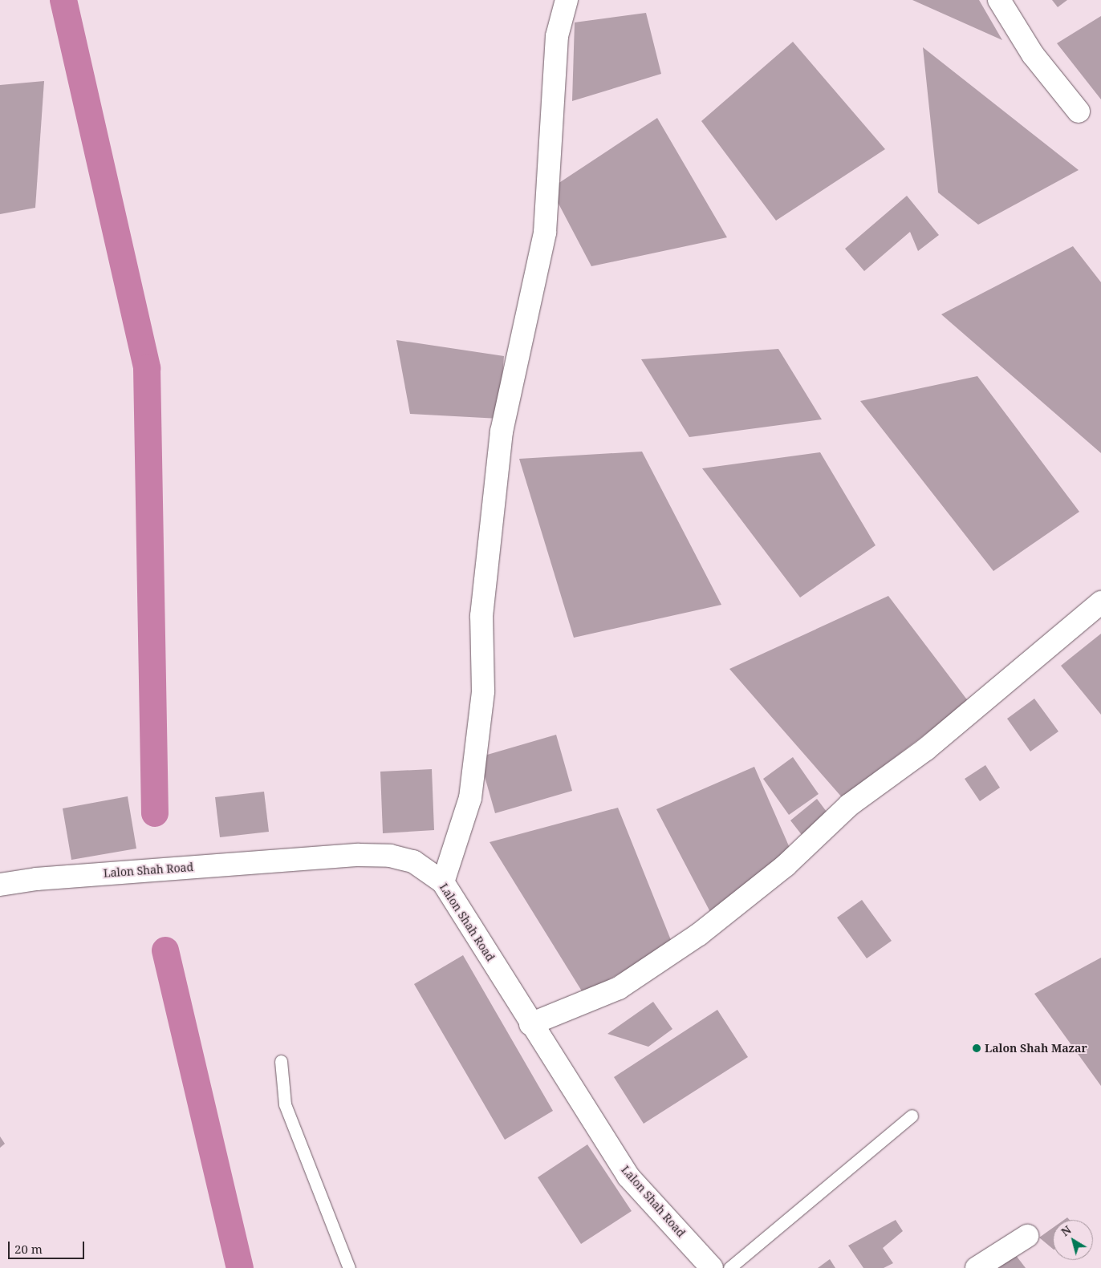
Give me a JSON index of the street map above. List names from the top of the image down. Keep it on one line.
{"streets":{"street":["Lalon Shah Road"]},"places":["Lalon Shah Mazar"],"scale_bar":"20 m","north":"top left"}
